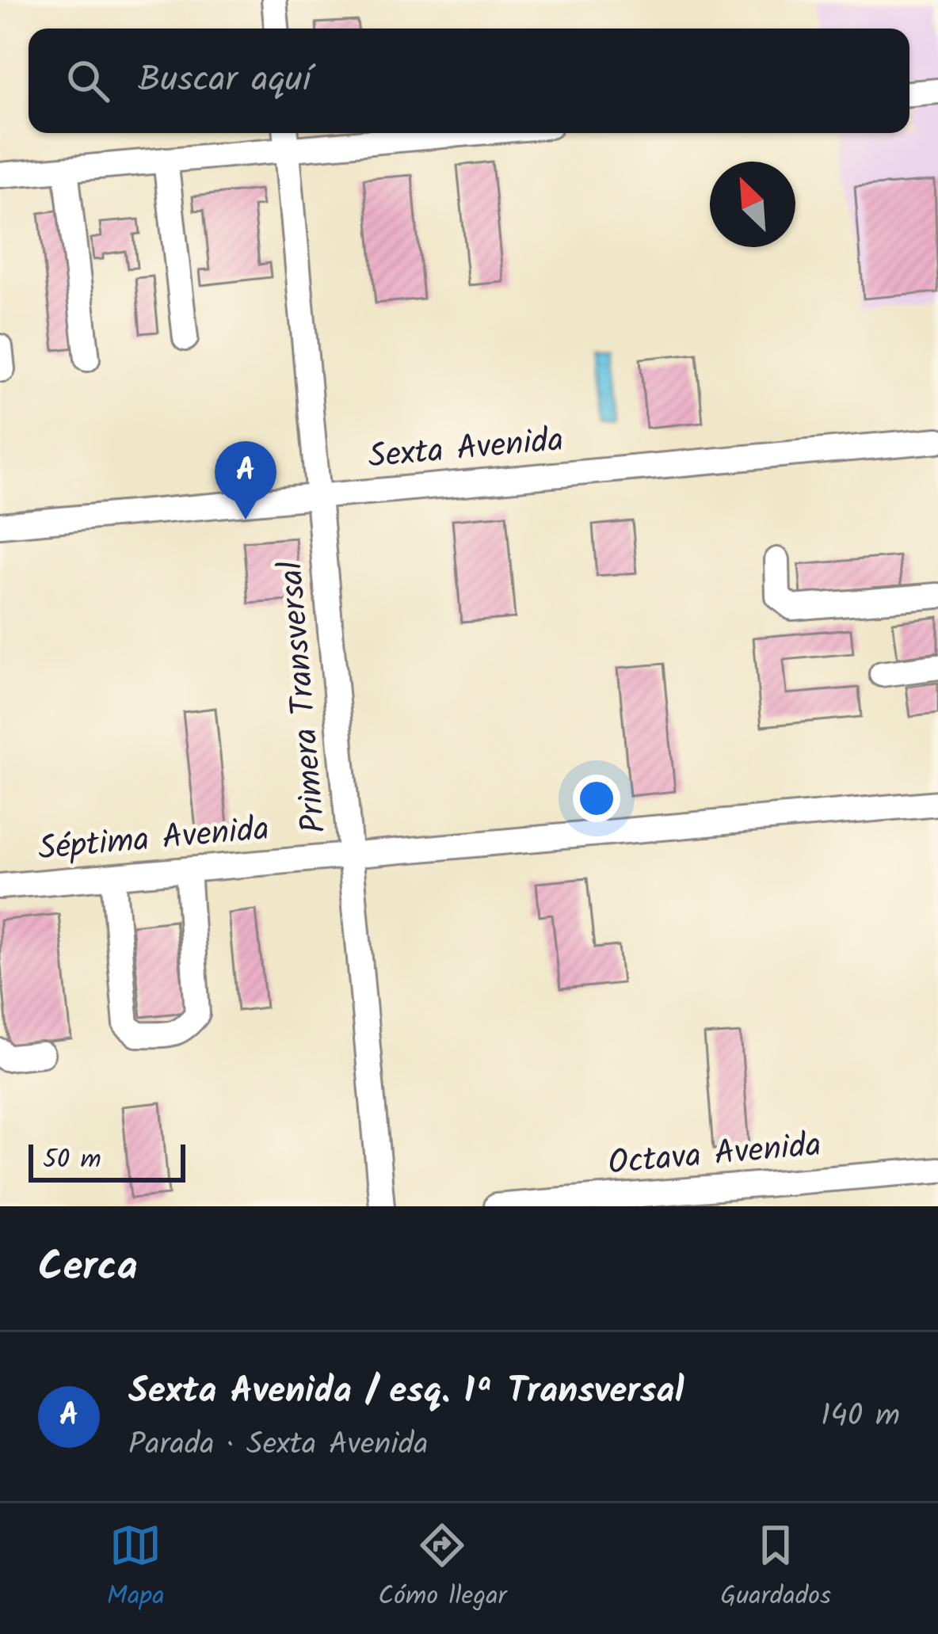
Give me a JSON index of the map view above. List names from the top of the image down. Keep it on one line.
{"streets":{"street":["Sexta Avenida","Primera Transversal","Séptima Avenida","Octava Avenida"]},"crossings":[["Sexta Avenida","Primera Transversal"],["Primera Transversal","Séptima Avenida"]],"scale_bar":"50 m","north":"top left","page":{"search":"Buscar aquí","pins":"A","scale":"50 m","heading":"Cerca","list":[{"mark":"A","name":"Sexta Avenida / esq. 1ª Transversal","note":"Parada · Sexta Avenida","value":"140 m"}],"nav":["Mapa","Cómo llegar","Guardados"]}}
